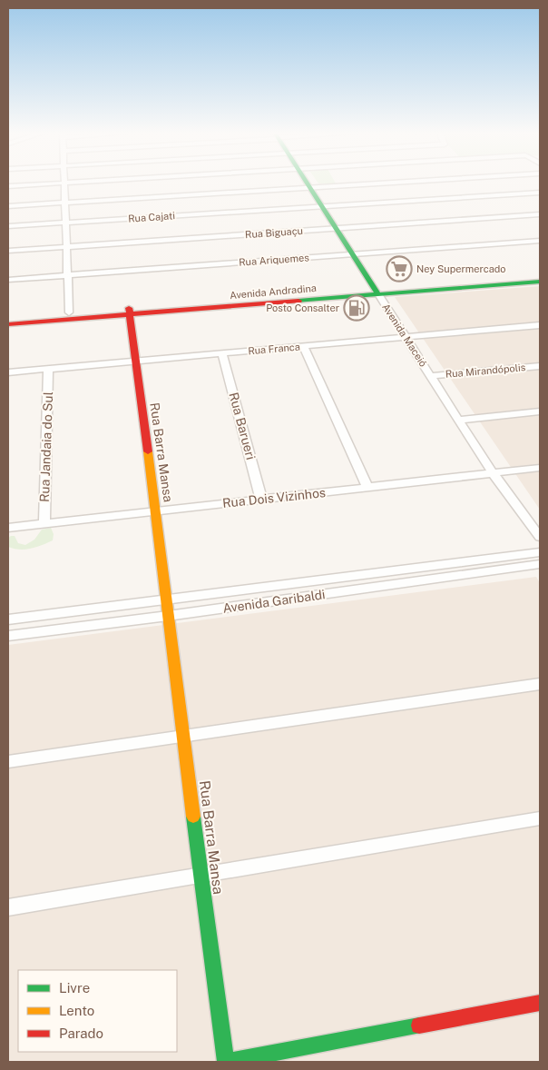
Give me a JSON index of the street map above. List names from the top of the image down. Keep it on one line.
{"streets":{"street":["Rua Cajati","Rua Biguaçu","Rua Ariquemes","Avenida Andradina","Avenida Maceió","Rua Franca","Rua Mirandópolis","Rua Barueri","Rua Jandaia do Sul","Rua Barra Mansa","Rua Dois Vizinhos","Avenida Garibaldi"]},"crossings":[["Rua Cajati","Avenida Maceió"],["Rua Biguaçu","Avenida Maceió"],["Rua Ariquemes","Avenida Maceió"],["Avenida Andradina","Avenida Maceió"],["Avenida Andradina","Rua Barra Mansa"],["Avenida Maceió","Rua Franca"],["Avenida Maceió","Rua Mirandópolis"],["Avenida Maceió","Rua Dois Vizinhos"],["Avenida Maceió","Avenida Garibaldi"],["Rua Franca","Rua Barueri"],["Rua Franca","Rua Jandaia do Sul"],["Rua Franca","Rua Barra Mansa"],["Rua Barueri","Rua Dois Vizinhos"],["Rua Jandaia do Sul","Rua Dois Vizinhos"],["Rua Barra Mansa","Rua Dois Vizinhos"],["Rua Barra Mansa","Avenida Garibaldi"]],"places":{"supermarket":["Ney Supermercado"],"fuel station":["Posto Consalter"]},"legend":["Livre","Lento","Parado"]}
